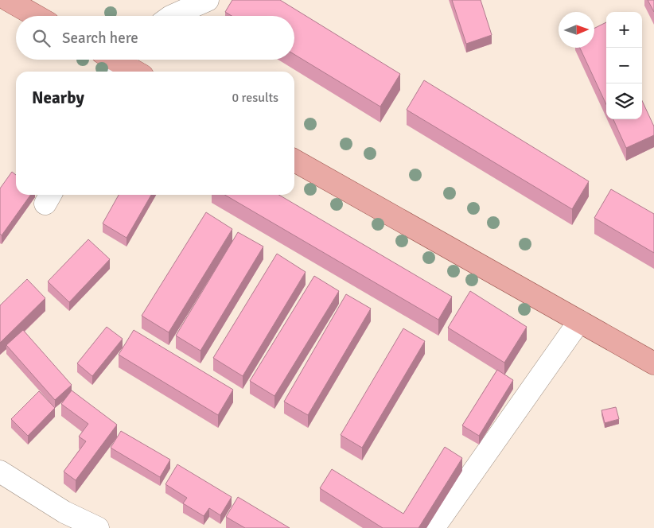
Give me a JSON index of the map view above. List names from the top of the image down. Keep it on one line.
{"north":"right","page":{"map_buttons":["+","−"],"search":"Search here","heading":["Nearby","0 results"]}}
